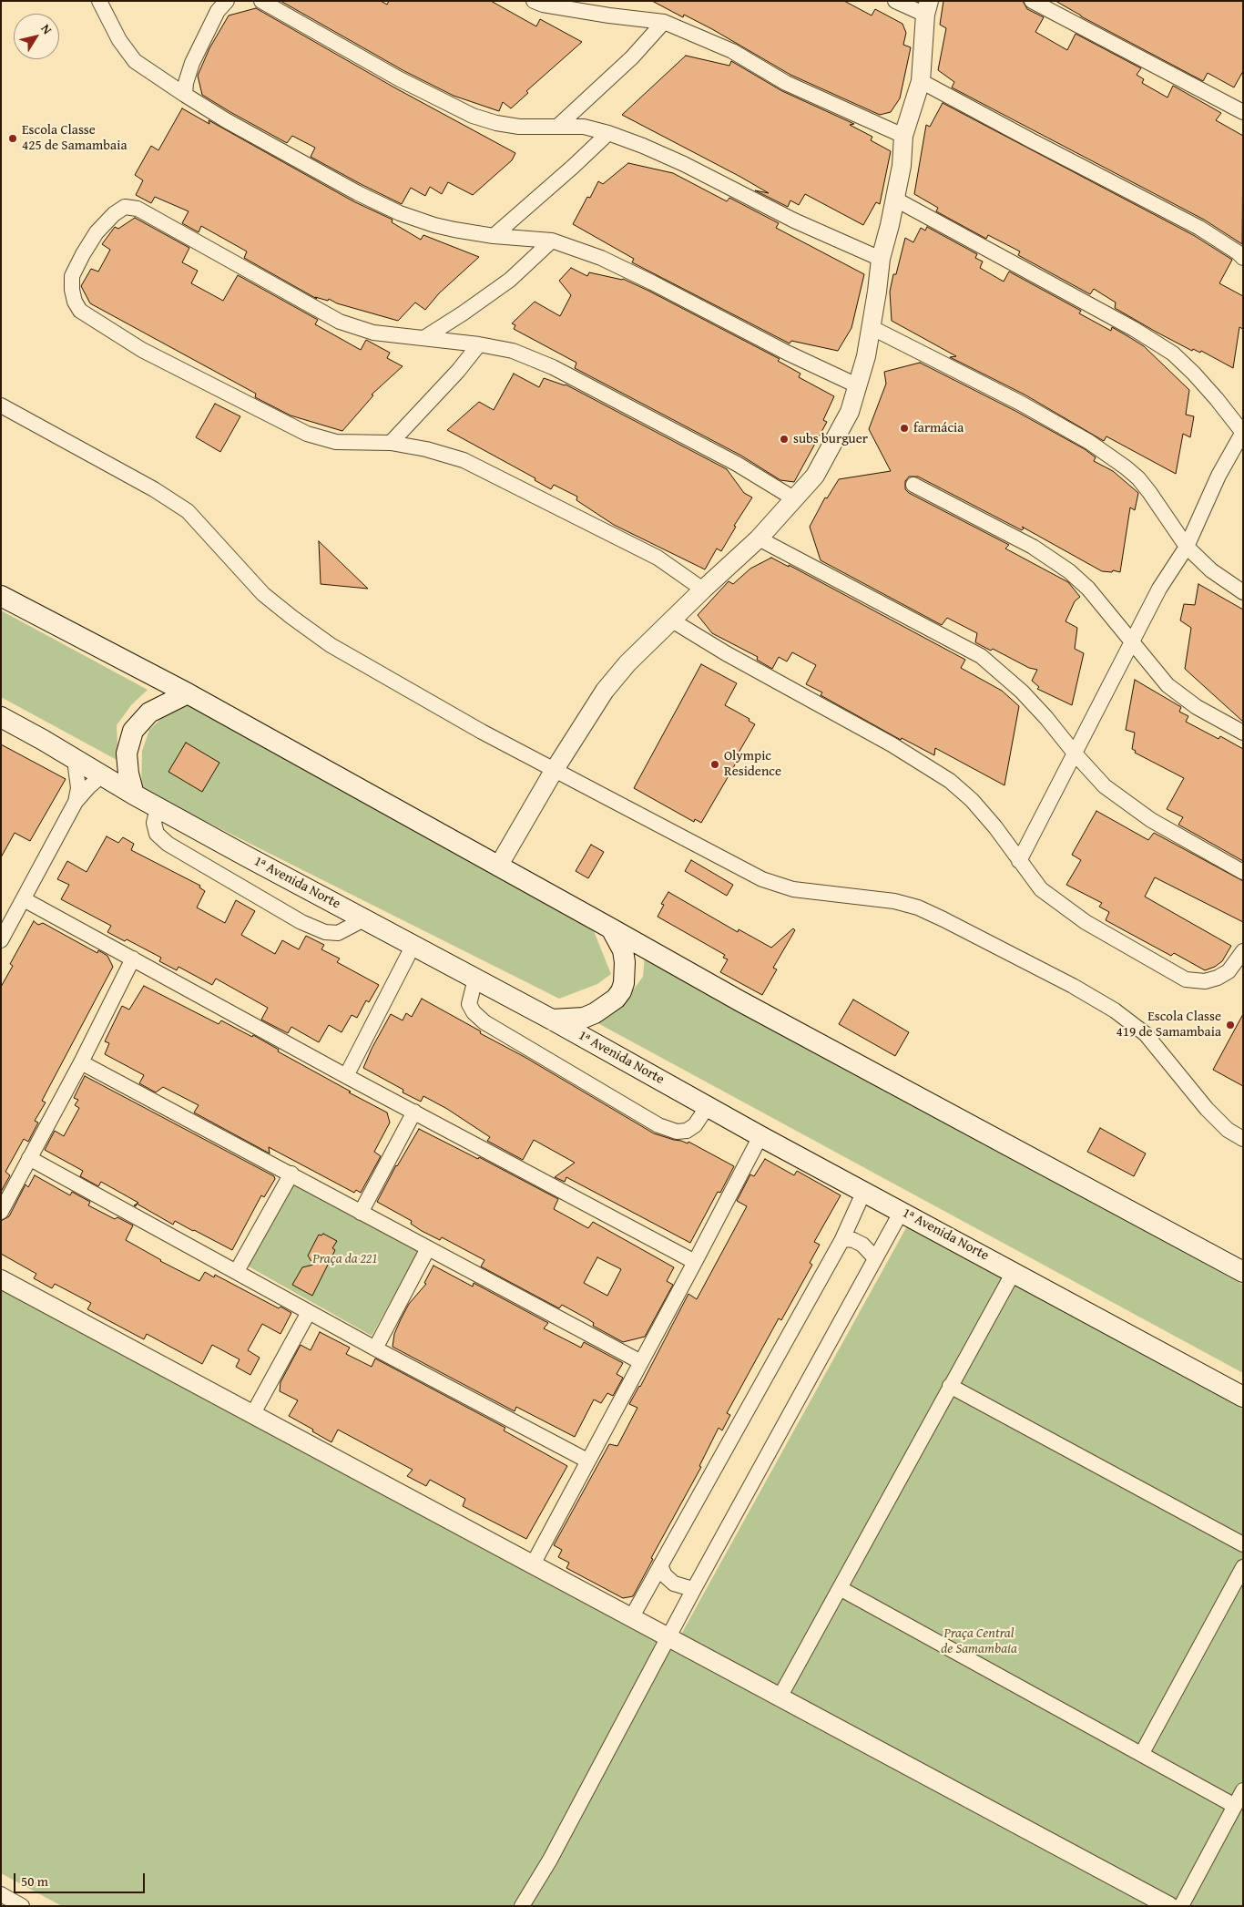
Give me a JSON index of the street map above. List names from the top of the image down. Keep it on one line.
{"streets":{"main road":["1ᵃ Avenida Norte"]},"parks":["Praça da 221","Praça Central de Samambaia"],"places":["Escola Classe 425 de Samambaia","farmácia","subs burguer","Olympic Residence","Escola Classe 419 de Samambaia"],"scale_bar":"50 m","north":"top right"}
